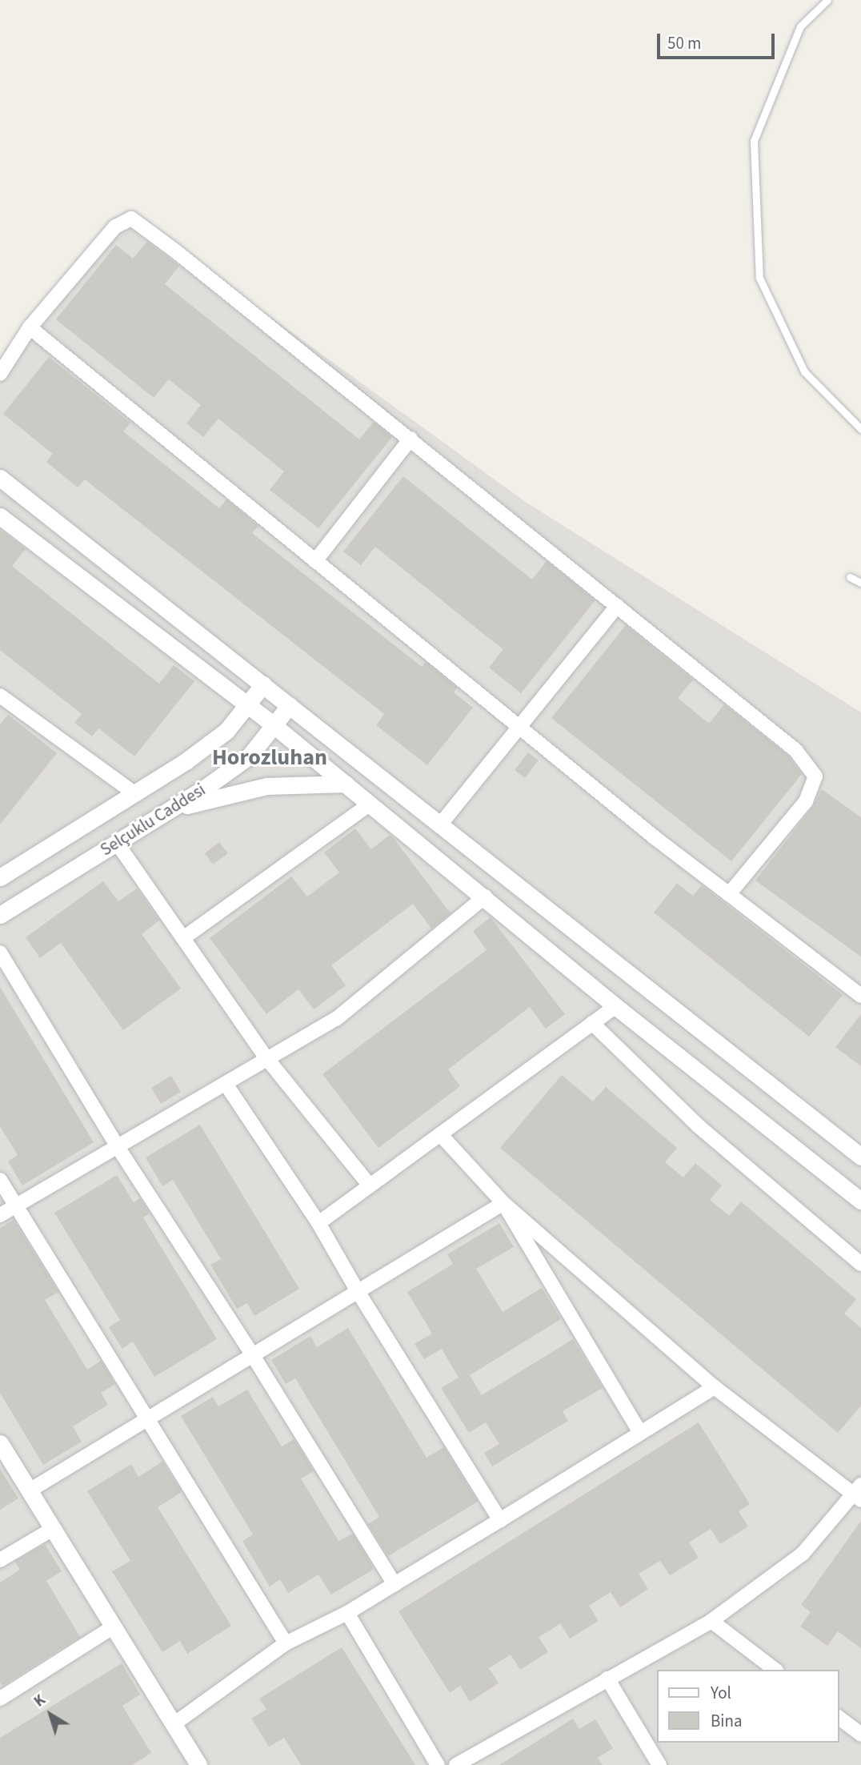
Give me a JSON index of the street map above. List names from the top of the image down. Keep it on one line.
{"streets":{"street":["Selçuklu Caddesi"]},"districts":["Horozluhan"],"legend":["Yol","Bina"],"scale_bar":"50 m","north":"top left"}
